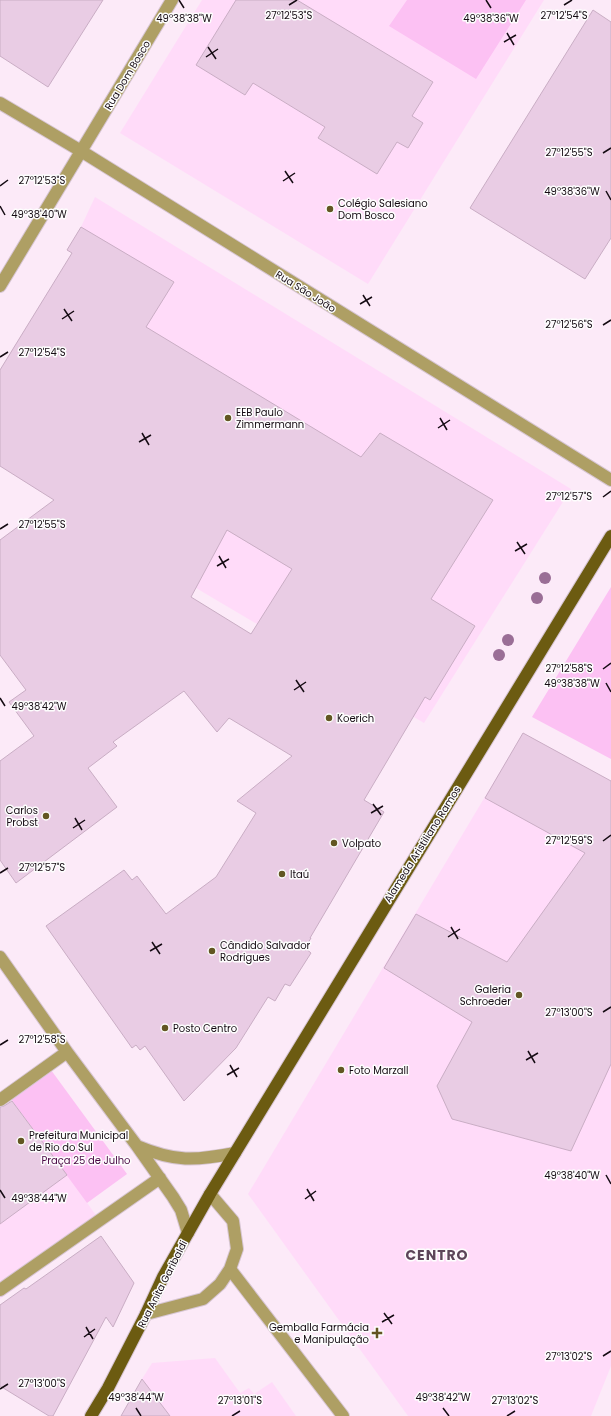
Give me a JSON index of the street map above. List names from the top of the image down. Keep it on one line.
{"streets":{"main road":["Alameda Aristiliano Ramos","Rua Anita Garibaldi"],"street":["Rua Dom Bosco","Rua São João"]},"crossings":[["Rua Dom Bosco","Rua São João"],["Alameda Aristiliano Ramos","Rua Anita Garibaldi"]],"districts":["CENTRO"],"parks":["Praça 25 de Julho"],"places":{"other":["Colégio Salesiano Dom Bosco","EEB Paulo Zimmermann","Koerich","Carlos Probst","Volpato","Itaú","Cândido Salvador Rodrigues","Galeria Schroeder","Posto Centro","Foto Marzall","Prefeitura Municipal de Rio do Sul"],"health":["Gemballa Farmácia e Manipulação"]},"coordinates":["27°12'53\"S","27°12'54\"S","49°38'36\"W","49°38'38\"W","27°12'55\"S","49°38'40\"W","27°12'56\"S","27°12'57\"S","27°12'58\"S","49°38'42\"W","27°12'59\"S","27°13'00\"S","49°38'44\"W","27°13'02\"S","27°13'01\"S"]}
